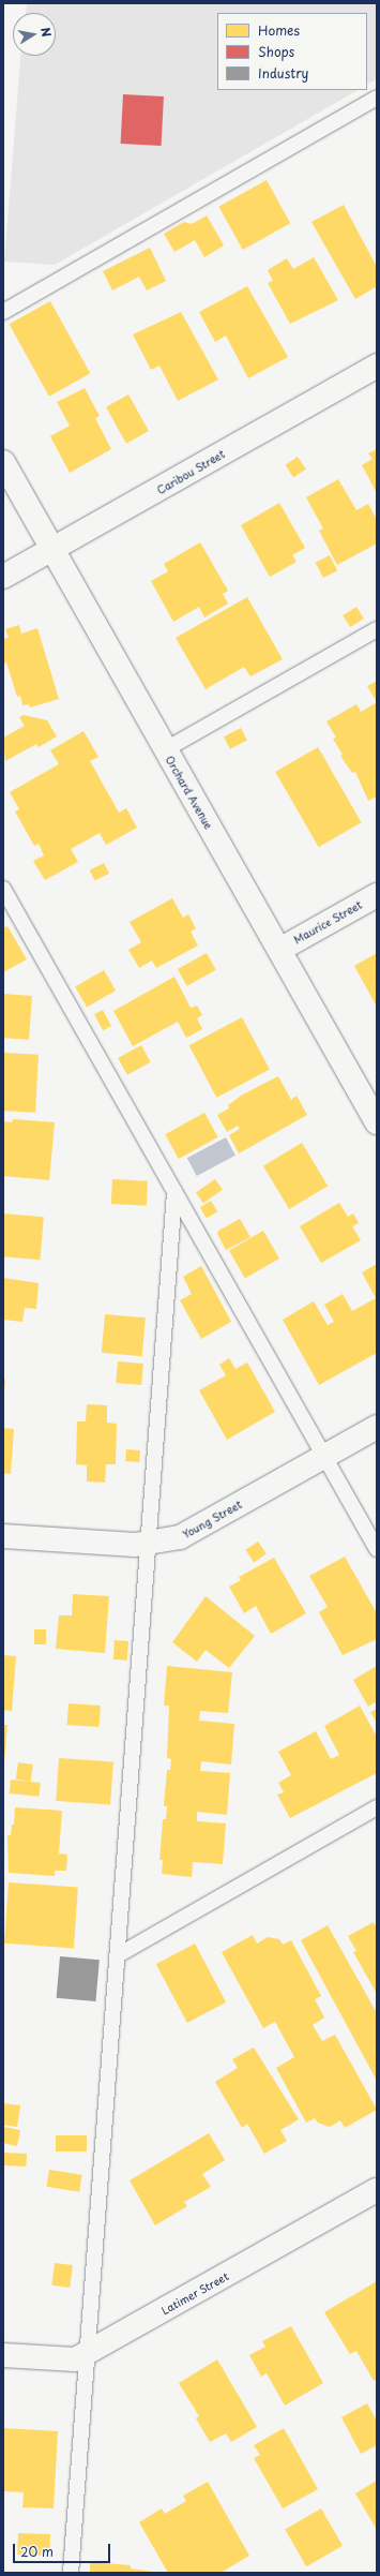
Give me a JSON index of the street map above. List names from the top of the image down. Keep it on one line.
{"streets":{"street":["Caribou Street","Orchard Avenue","Maurice Street","Young Street","Latimer Street"]},"crossings":[["Caribou Street","Orchard Avenue"],["Orchard Avenue","Maurice Street"]],"legend":["Homes","Shops","Industry"],"scale_bar":"20 m","north":"right"}
